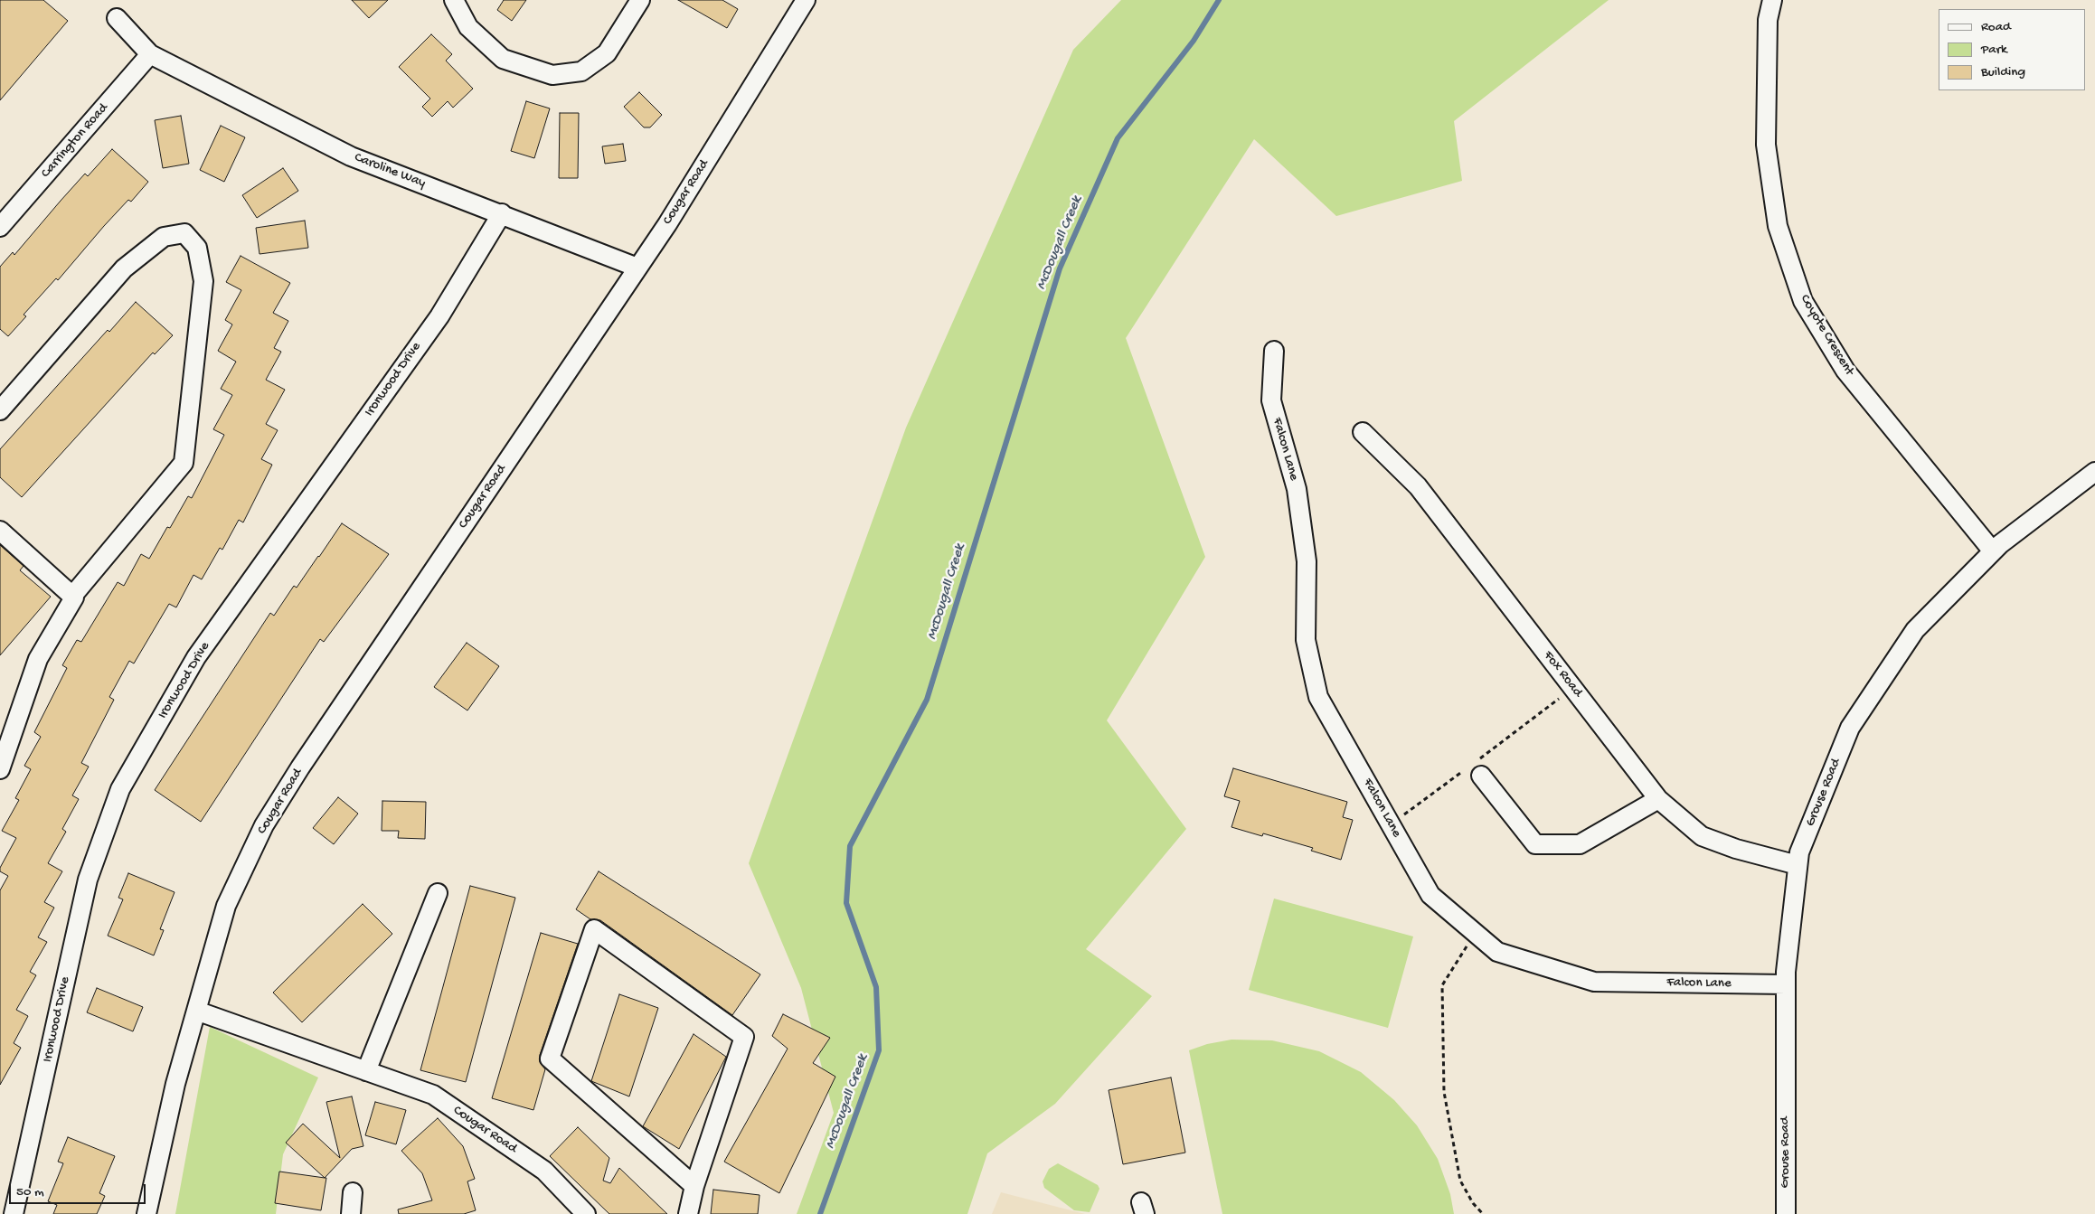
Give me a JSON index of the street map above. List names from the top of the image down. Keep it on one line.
{"streets":{"street":["Carrington Road","Caroline Way","Cougar Road","Coyote Crescent","Ironwood Drive","Falcon Lane","Fox Road","Grouse Road"]},"crossings":[["Carrington Road","Caroline Way"],["Caroline Way","Cougar Road"],["Caroline Way","Ironwood Drive"],["Coyote Crescent","Grouse Road"],["Falcon Lane","Grouse Road"],["Fox Road","Grouse Road"]],"water":["McDougall Creek"],"legend":["Road","Park","Building"],"scale_bar":"50 m"}
